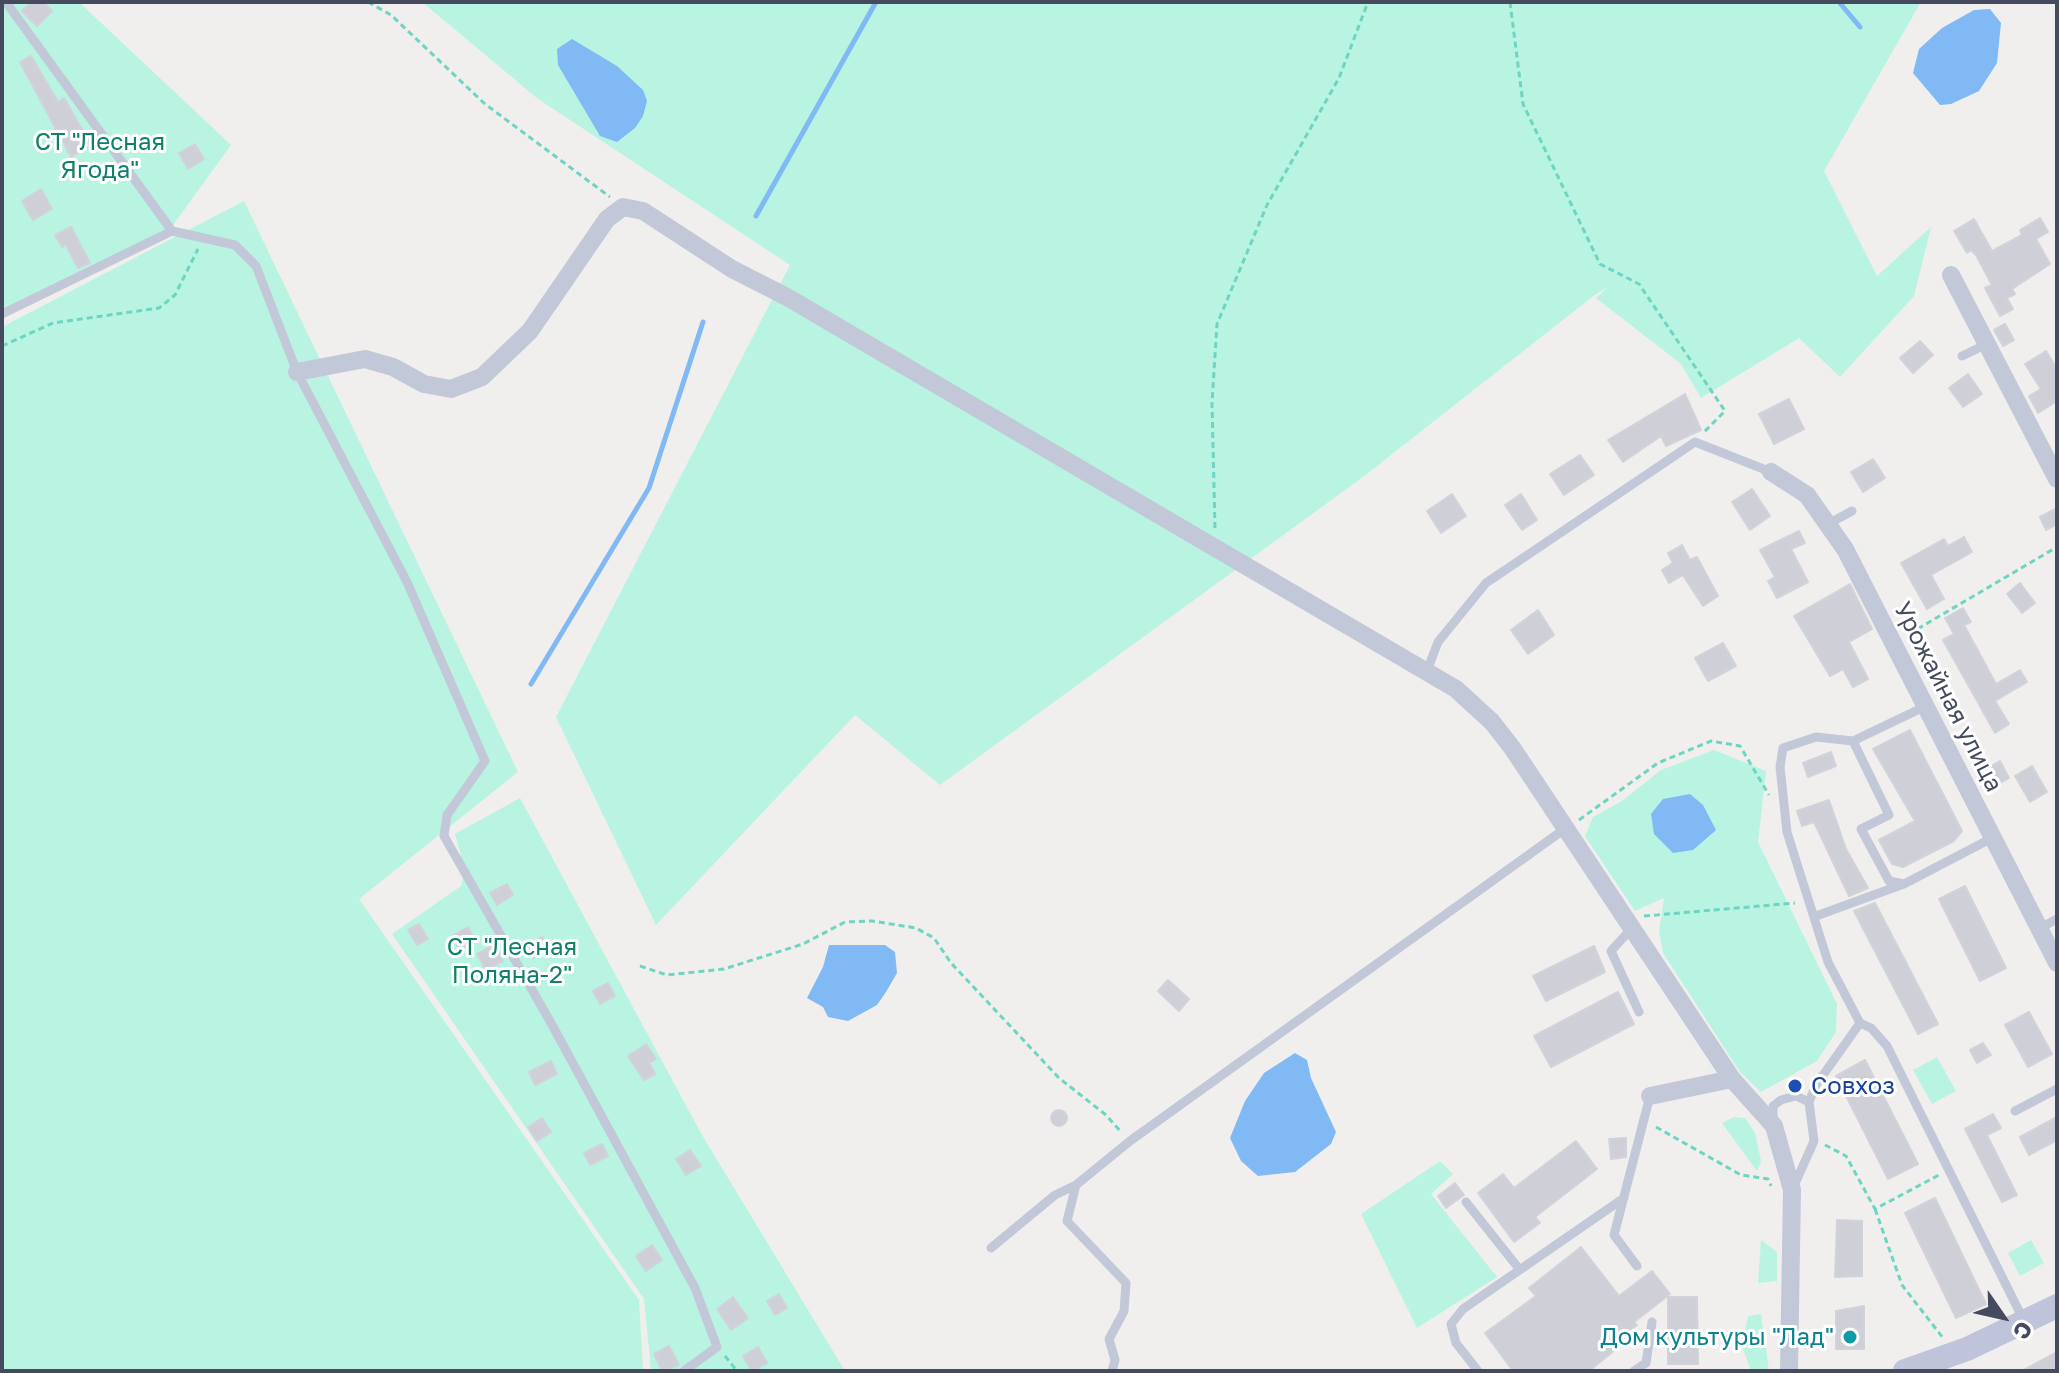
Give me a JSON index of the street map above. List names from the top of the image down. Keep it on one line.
{"streets":{"street":["Урожайная улица"]},"parks":["СТ \"Лесная Ягода\"","СТ \"Лесная Поляна-2\""],"places":["Совхоз","Дом культуры \"Лад\""],"north":"bottom right"}
